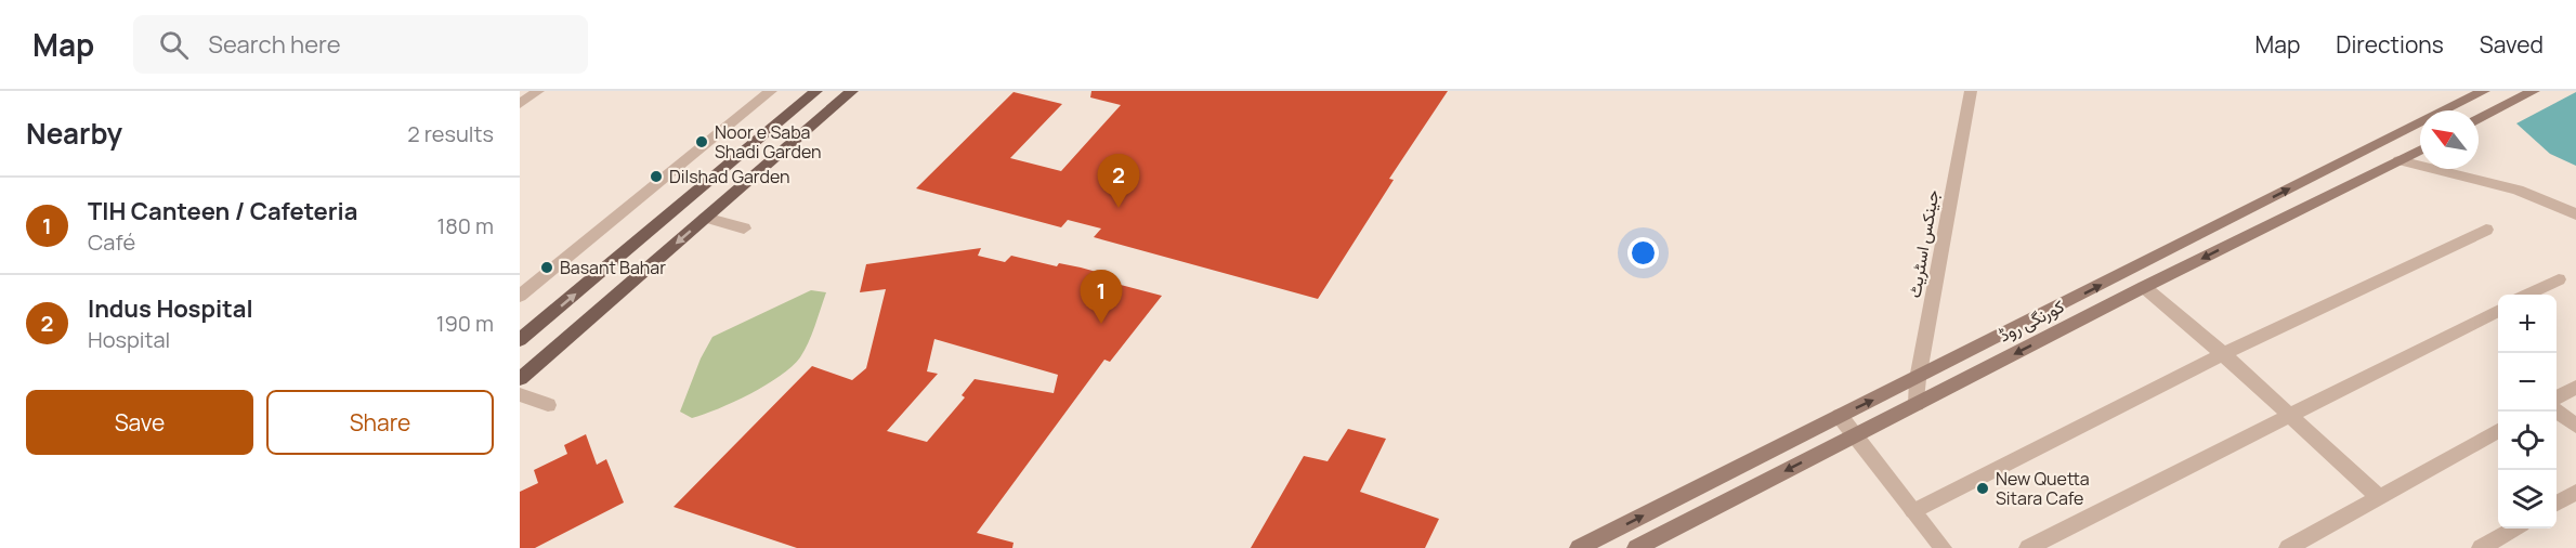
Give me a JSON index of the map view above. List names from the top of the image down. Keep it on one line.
{"streets":{"main road":["کورنگی روڈ"],"street":["جینکس اسٹریٹ"]},"crossings":[["جینکس اسٹریٹ","کورنگی روڈ"]],"places":["Noor e Saba Shadi Garden","Dilshad Garden","Basant Bahar","New Quetta Sitara Cafe"],"north":"top left","page":{"header":"Map","search":"Search here","nav":["Map","Directions","Saved"],"heading":["Nearby","2 results"],"pins":["2","1"],"list":[{"mark":"1","name":"TIH Canteen / Cafeteria","note":"Café","value":"180 m"},{"mark":"2","name":"Indus Hospital","note":"Hospital","value":"190 m"}],"map_buttons":["+","−"],"buttons":["Save","Share"]}}
